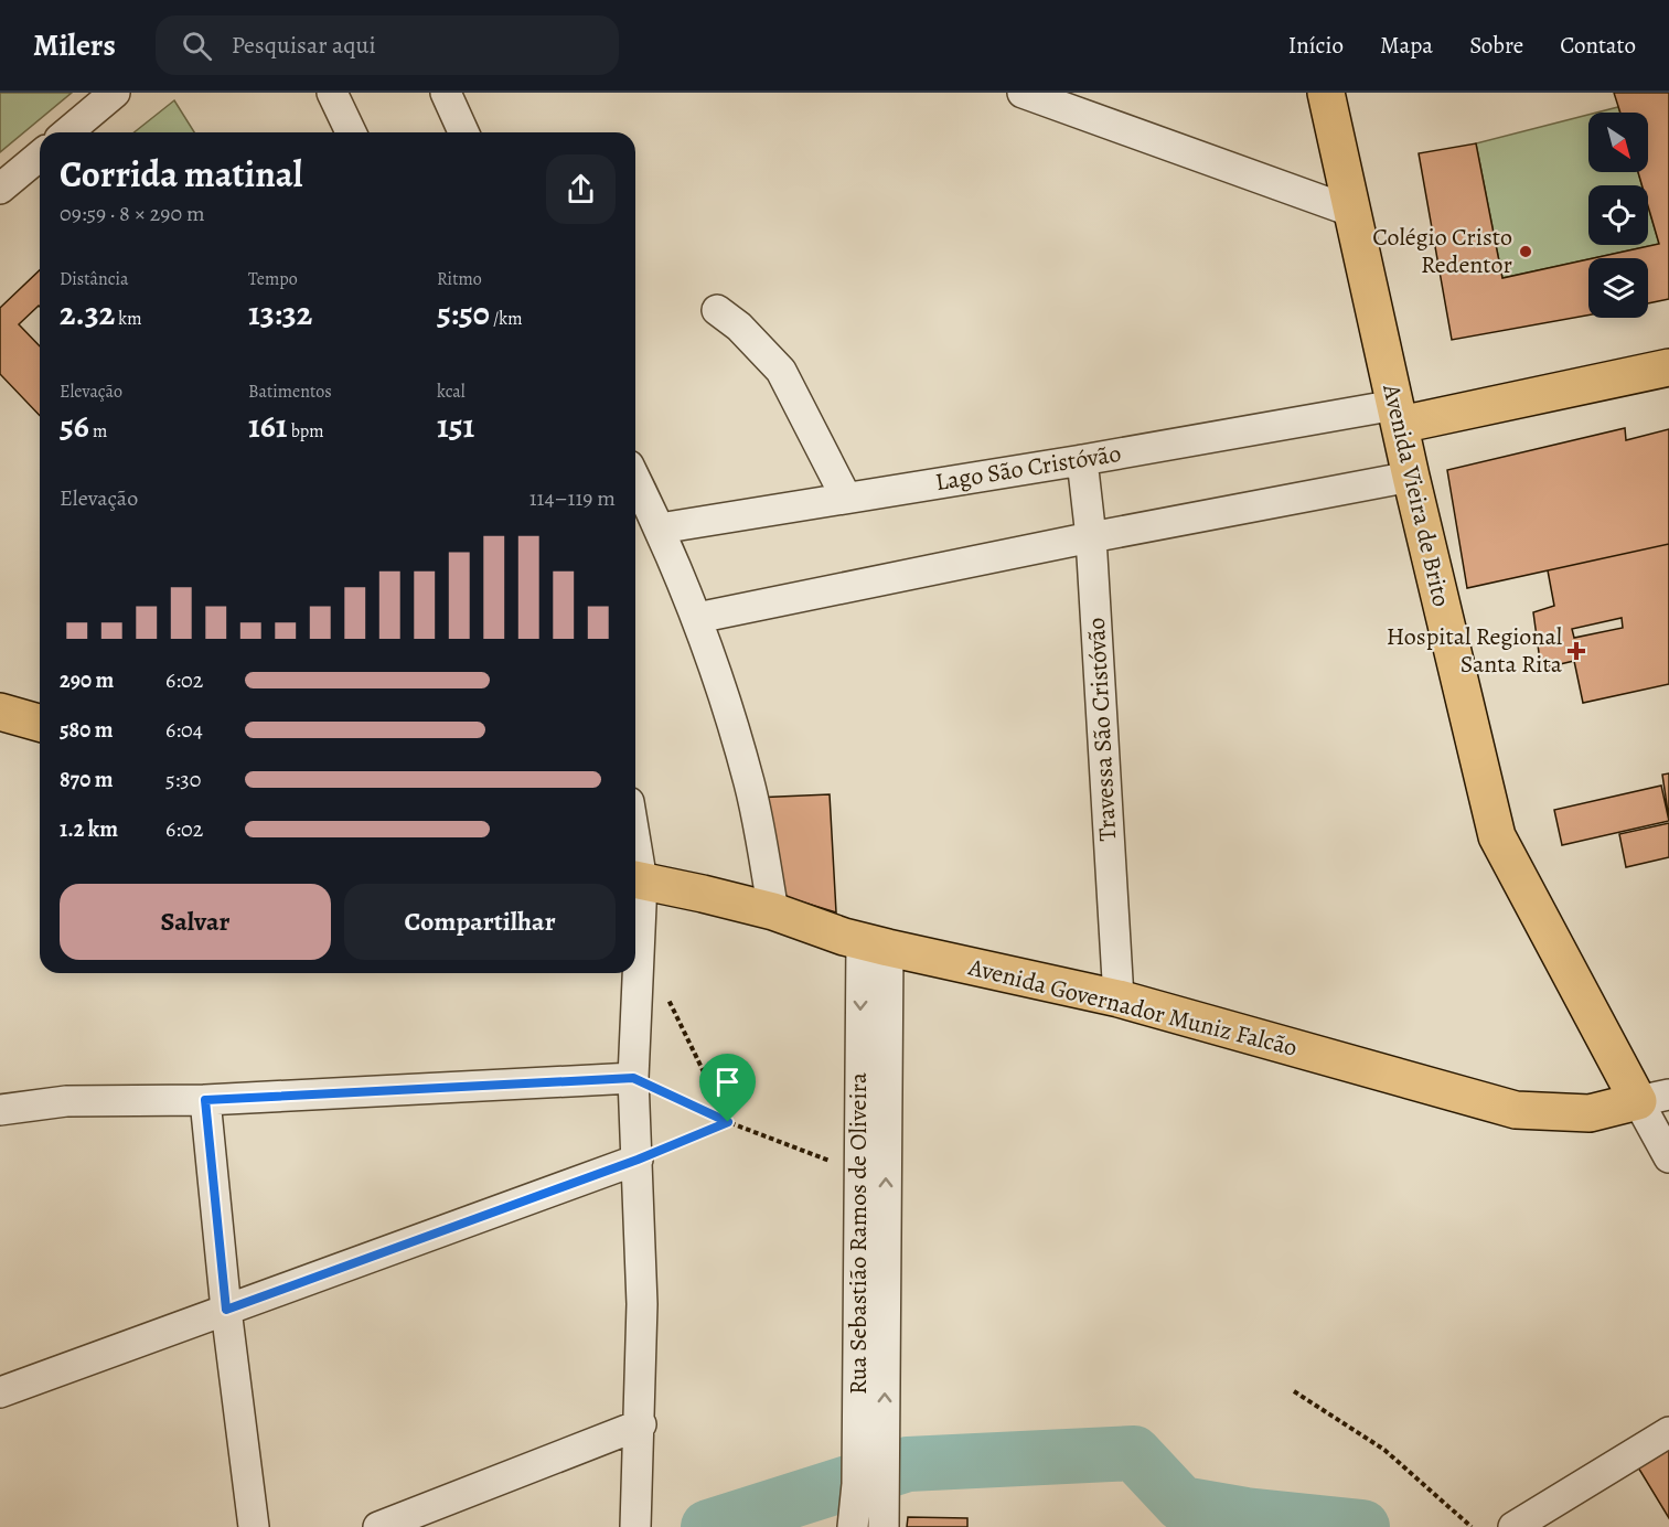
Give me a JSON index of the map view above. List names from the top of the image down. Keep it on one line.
{"streets":{"main road":["Avenida Vieira de Brito","Avenida Governador Muniz Falcão"],"street":["Lago São Cristóvão","Travessa São Cristóvão","Rua Sebastião Ramos de Oliveira"]},"crossings":[["Lago São Cristóvão","Avenida Vieira de Brito"],["Lago São Cristóvão","Travessa São Cristóvão"],["Avenida Vieira de Brito","Avenida Governador Muniz Falcão"],["Travessa São Cristóvão","Avenida Governador Muniz Falcão"],["Avenida Governador Muniz Falcão","Rua Sebastião Ramos de Oliveira"]],"places":{"other":["Colégio Cristo Redentor"],"health":["Hospital Regional Santa Rita"]},"north":"bottom right","page":{"header":"Milers","search":"Pesquisar aqui","nav":["Início","Mapa","Sobre","Contato"],"heading":["Corrida matinal","09:59 · 8 × 290 m"],"stats":[["Distância","2.32 km"],["Tempo","13:32"],["Ritmo","5:50 /km"],["Elevação","56 m"],["Batimentos","161 bpm"],["kcal","151"]],"chart":["Elevação","114–119 m"],"list":[{"name":"290 m","note":"6:02"},{"name":"580 m","note":"6:04"},{"name":"870 m","note":"5:30"},{"name":"1.2 km","note":"6:02"}],"buttons":["Salvar","Compartilhar"]}}
